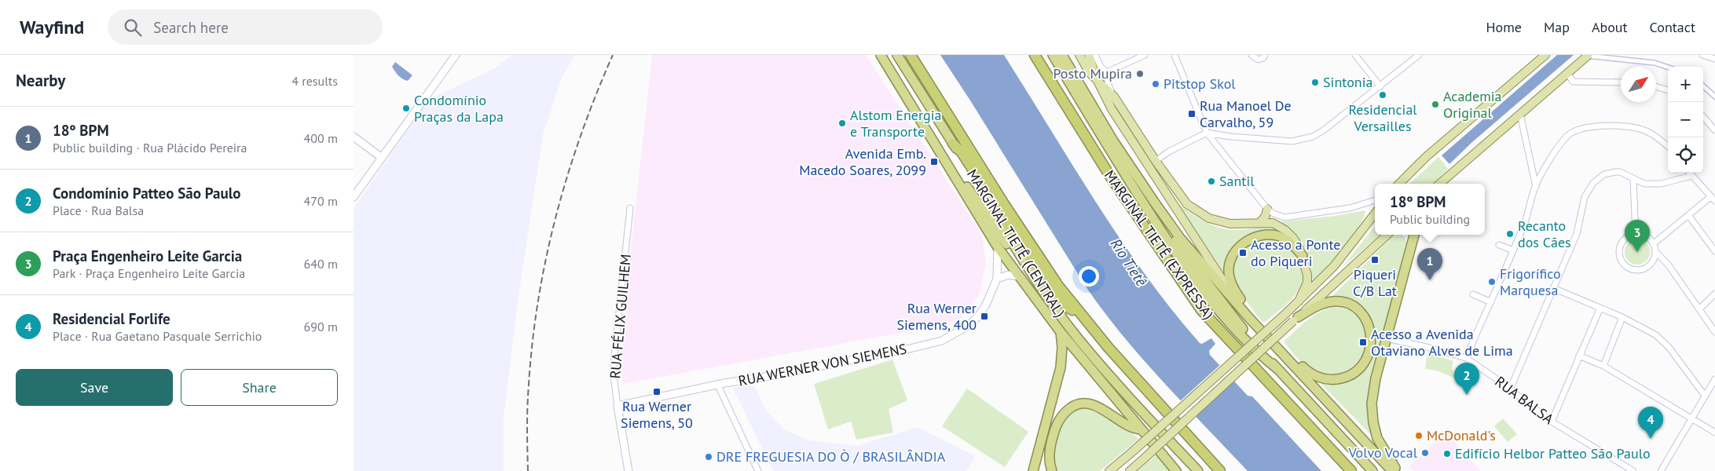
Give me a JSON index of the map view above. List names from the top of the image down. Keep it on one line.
{"streets":{"highway":["MARGINAL TIETÊ (CENTRAL)","MARGINAL TIETÊ (EXPRESSA)"],"street":["RUA FÉLIX GUILHEM","RUA WERNER VON SIEMENS","RUA BALSA"]},"crossings":[["RUA FÉLIX GUILHEM","RUA WERNER VON SIEMENS"]],"water":["Rio Tietê"],"places":{"other":["Posto Mupira","Sintonia","Pitstop Skol","Residencial Versailles","Academia Original","Condomínio Praças da Lapa","Alstom Energia e Transporte","Santil","Recanto dos Cães","Frigorífico Marquesa","McDonald's","Volvo Vocal","Edifício Helbor Patteo São Paulo","DRE FREGUESIA DO Ò / BRASILÂNDIA"],"transit":["Rua Manoel De Carvalho, 59","Avenida Emb. Macedo Soares, 2099","Acesso a Ponte do Piqueri","Piqueri C/B Lat","Rua Werner Siemens, 400","Acesso a Avenida Otaviano Alves de Lima","Rua Werner Siemens, 50"]},"north":"top right","page":{"header":"Wayfind","search":"Search here","nav":["Home","Map","About","Contact"],"heading":["Nearby","4 results"],"map_buttons":["+","−"],"list":[{"mark":"1","name":"18º BPM","note":"Public building · Rua Plácido Pereira","value":"400 m"},{"mark":"2","name":"Condomínio Patteo São Paulo","note":"Place · Rua Balsa","value":"470 m"},{"mark":"3","name":"Praça Engenheiro Leite Garcia","note":"Park · Praça Engenheiro Leite Garcia","value":"640 m"},{"mark":"4","name":"Residencial Forlife","note":"Place · Rua Gaetano Pasquale Serrichio","value":"690 m"}],"popup":["18º BPM","Public building"],"pins":["3","1","2","4"],"buttons":["Save","Share"]}}
